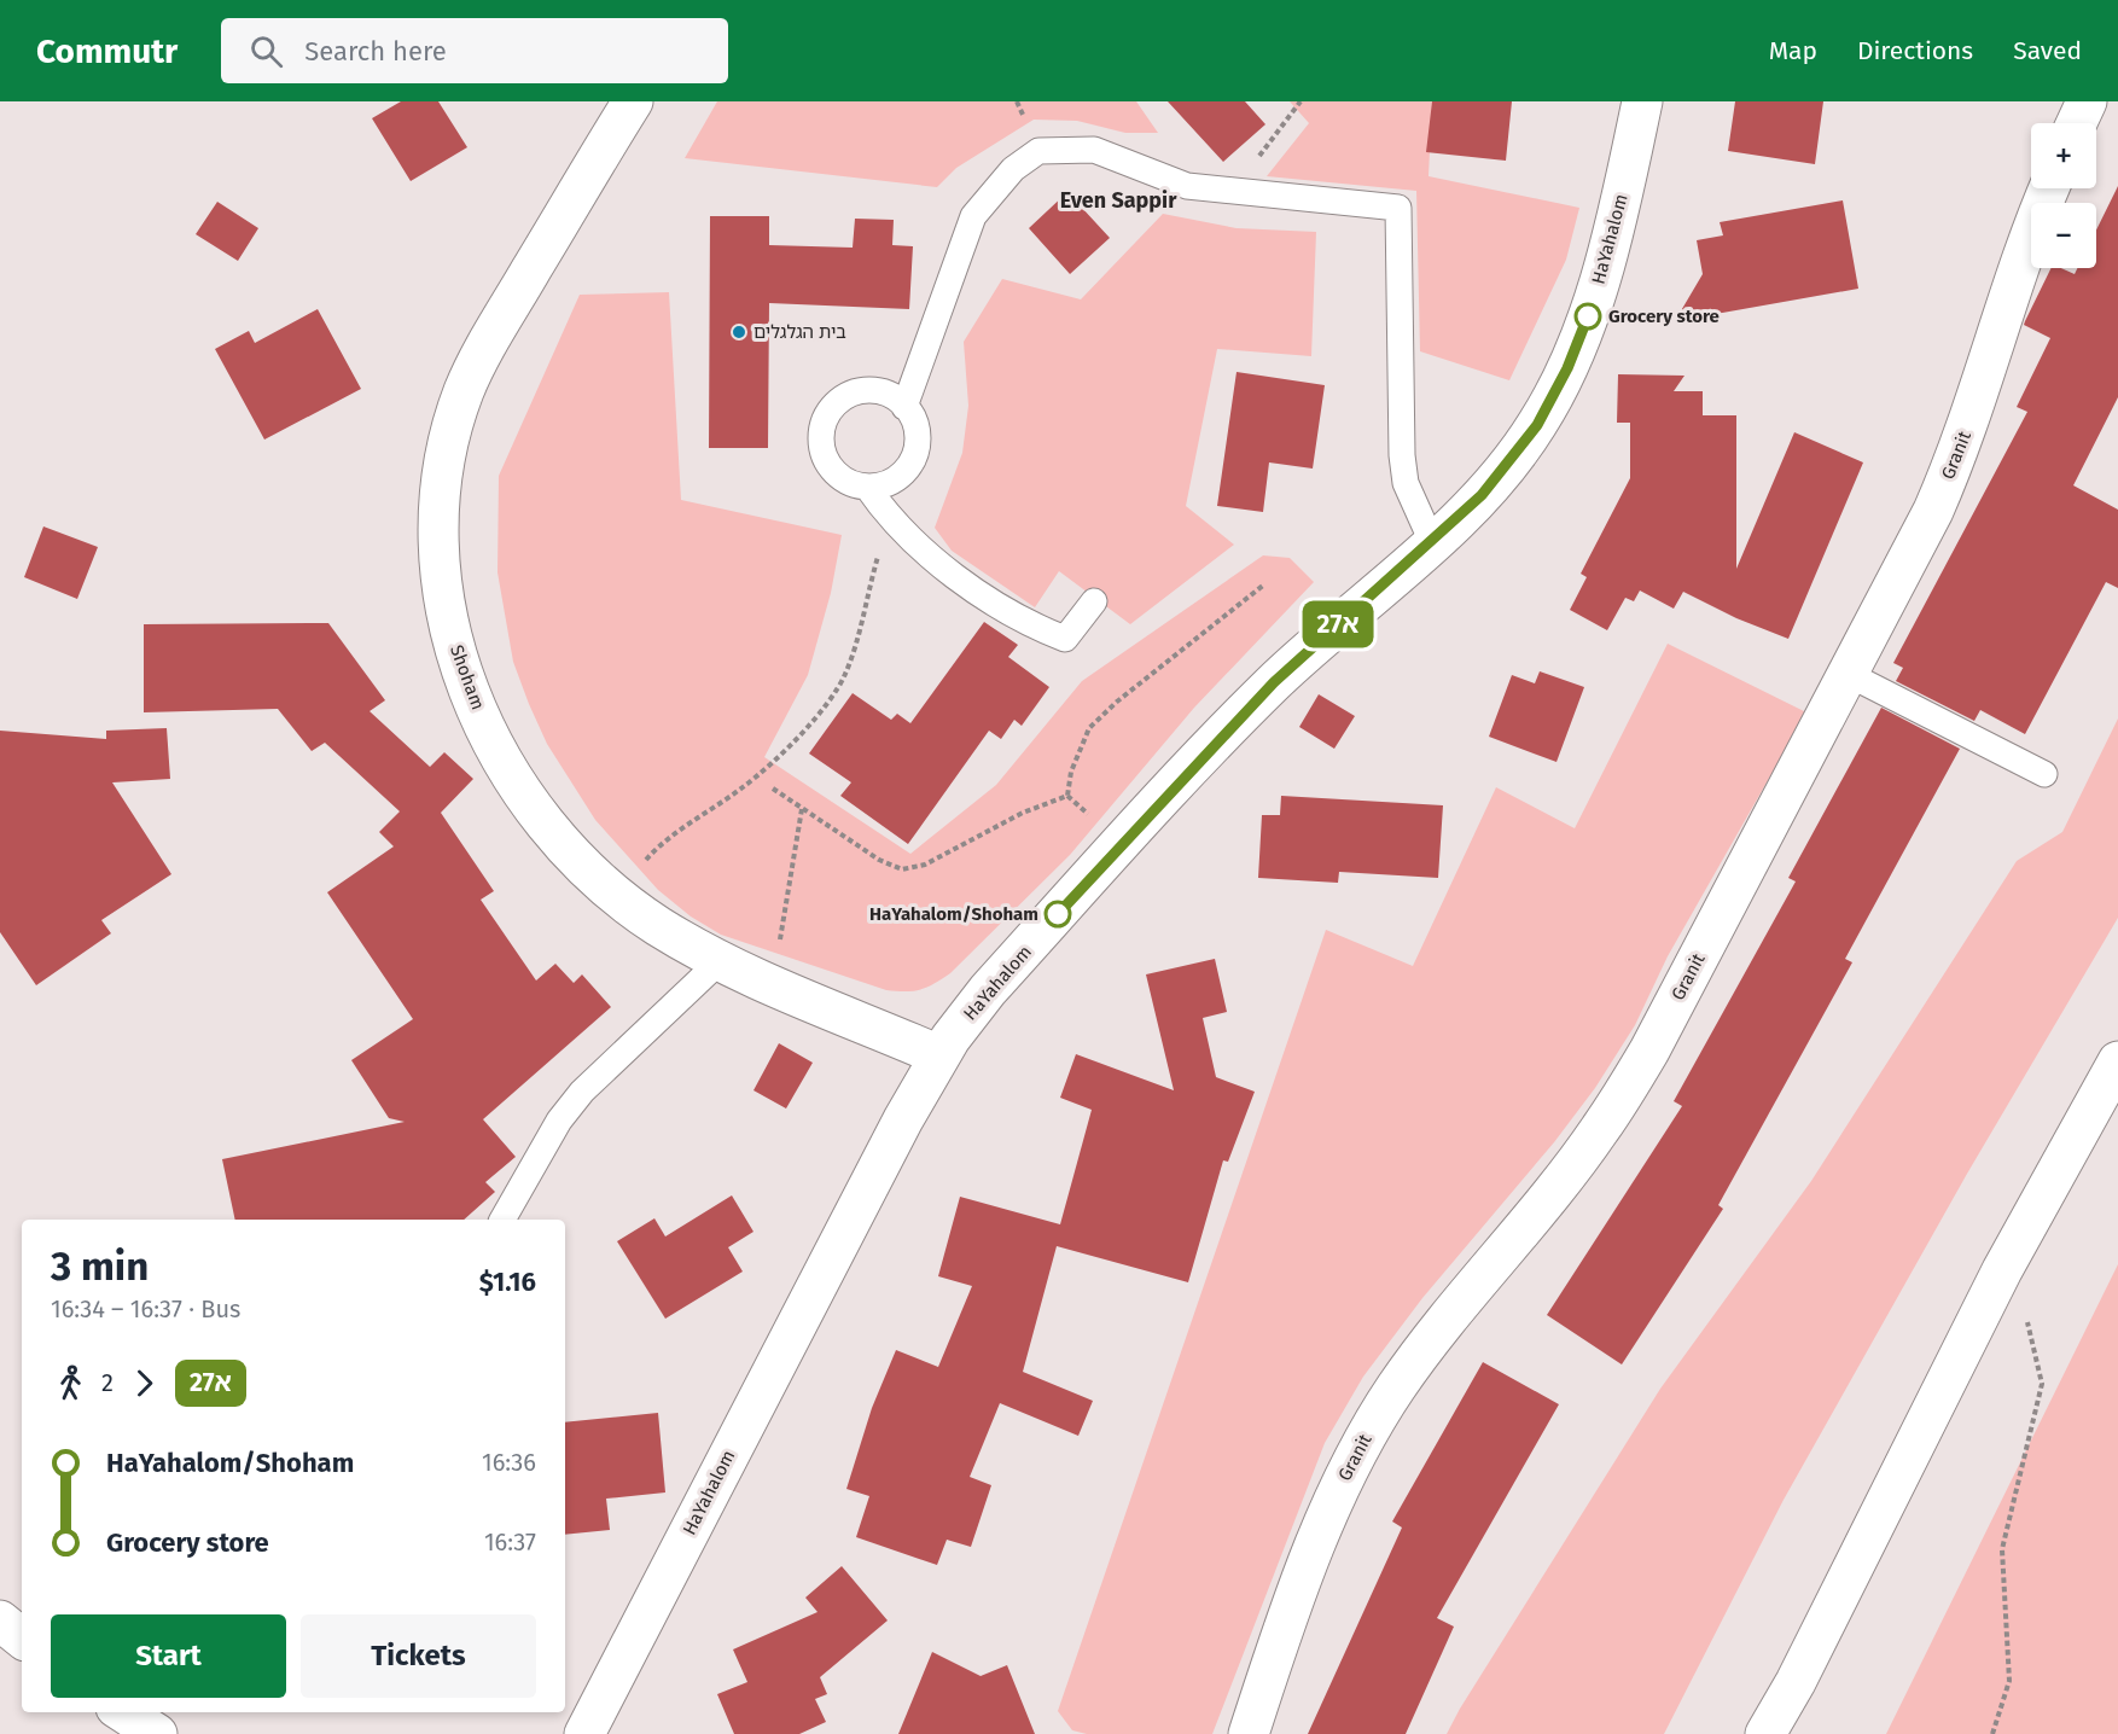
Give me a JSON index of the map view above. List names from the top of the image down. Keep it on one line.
{"streets":{"street":["HaYahalom","Granit","Shoham"]},"crossings":[["HaYahalom","Shoham"]],"districts":["Even Sappir"],"places":["Grocery store","בית הגלגלים","HaYahalom/Shoham"],"lines":["bus line 27א"],"page":{"header":"Commutr","search":"Search here","nav":["Map","Directions","Saved"],"on_map":"27א","map_buttons":["+","−"],"heading":["3 min","16:34 – 16:37 · Bus","$1.16"],"legs":["2","27א"],"list":[{"name":"HaYahalom/Shoham","value":"16:36"},{"name":"Grocery store","value":"16:37"}],"buttons":["Start","Tickets"]}}
